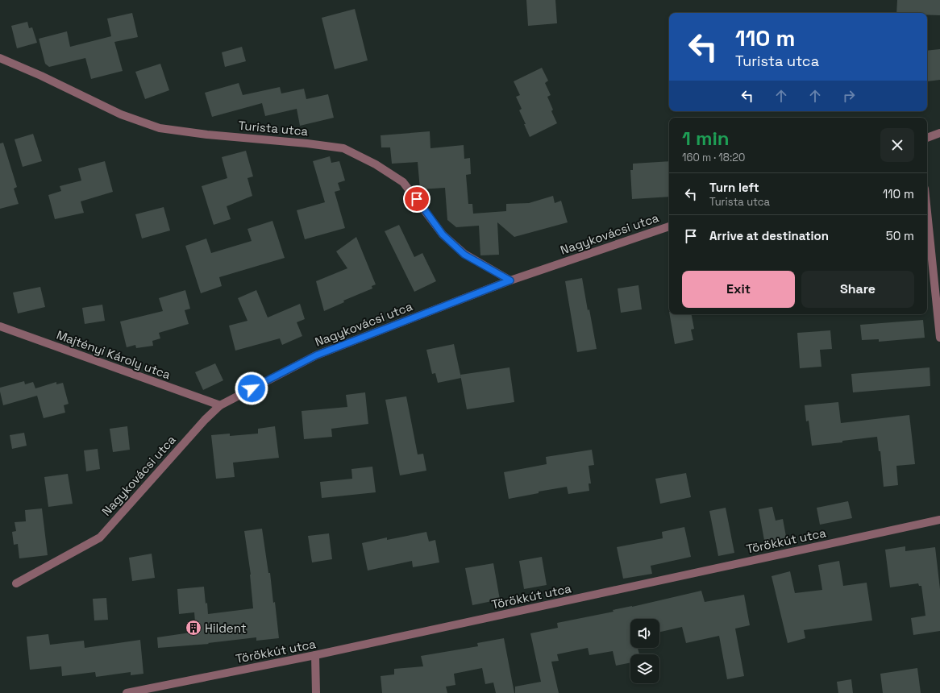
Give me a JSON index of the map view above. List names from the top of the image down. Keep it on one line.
{"streets":{"street":["Turista utca","Nagykovácsi utca","Majtényi Károly utca","Törökkút utca"]},"crossings":[["Turista utca","Nagykovácsi utca"],["Nagykovácsi utca","Majtényi Károly utca"]],"places":{"building":["Hildent"]},"page":{"turn":["110 m","Turista utca"],"heading":["1 min","160 m · 18:20"],"list":[{"name":"Turn left","note":"Turista utca","value":"110 m"},{"name":"Arrive at destination","value":"50 m"}],"buttons":["Exit","Share"]}}
